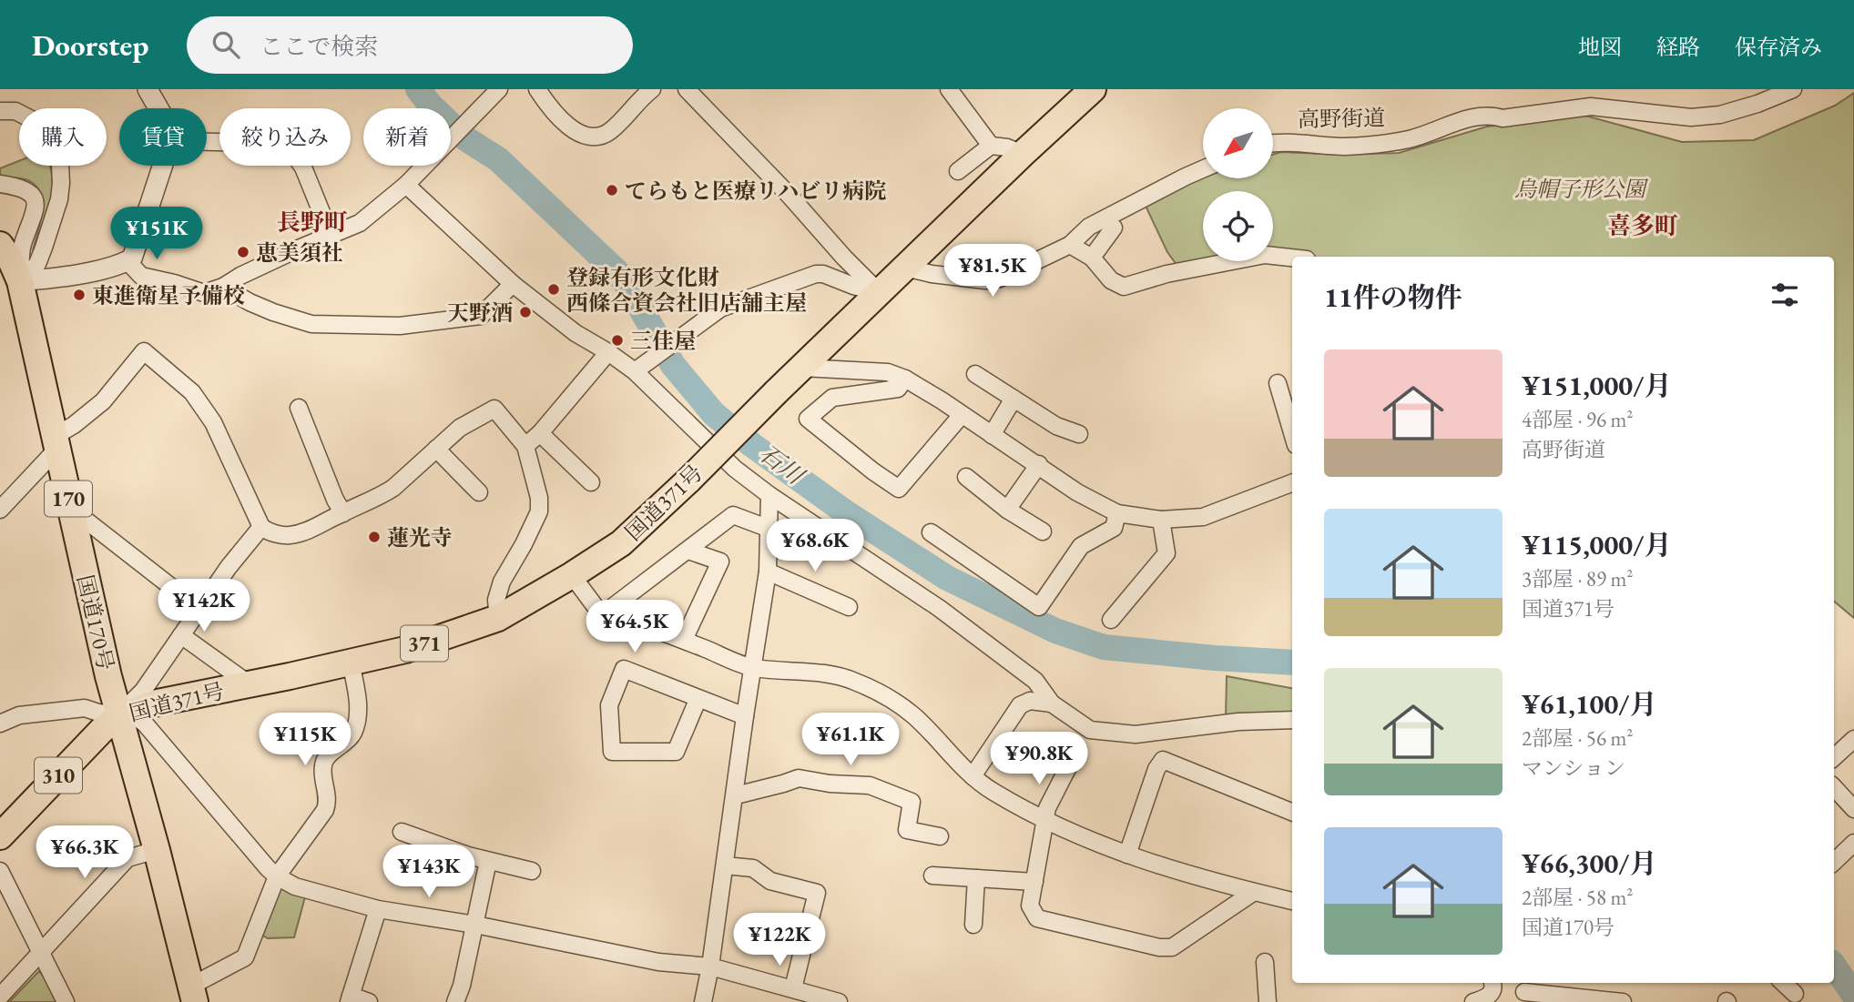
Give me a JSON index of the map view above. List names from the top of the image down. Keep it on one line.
{"streets":{"highway":["170","国道371号","国道170号","371","310"],"street":["高野街道"]},"crossings":[["国道371号","国道170号"],["国道371号","310"],["国道170号","310"]],"districts":["長野町","喜多町"],"water":["石川"],"parks":["烏帽子形公園"],"places":["てらもと医療リハビリ病院","恵美須社","登録有形文化財 西條合資会社旧店舗主屋","東進衛星予備校","天野酒","三佳屋","蓮光寺"],"north":"bottom left","page":{"header":"Doorstep","search":"ここで検索","nav":["地図","経路","保存済み"],"chip":["購入","賃貸","絞り込み","新着"],"price":["¥151K","¥81.5K","¥68.6K","¥142K","¥64.5K","¥115K","¥61.1K","¥90.8K","¥66.3K","¥143K","¥122K"],"heading":"11件の物件","list":[{"name":"¥151,000/月","note":"4部屋 · 96 m² · 高野街道"},{"name":"¥115,000/月","note":"3部屋 · 89 m² · 国道371号"},{"name":"¥61,100/月","note":"2部屋 · 56 m² · マンション"},{"name":"¥66,300/月","note":"2部屋 · 58 m² · 国道170号"}]}}
